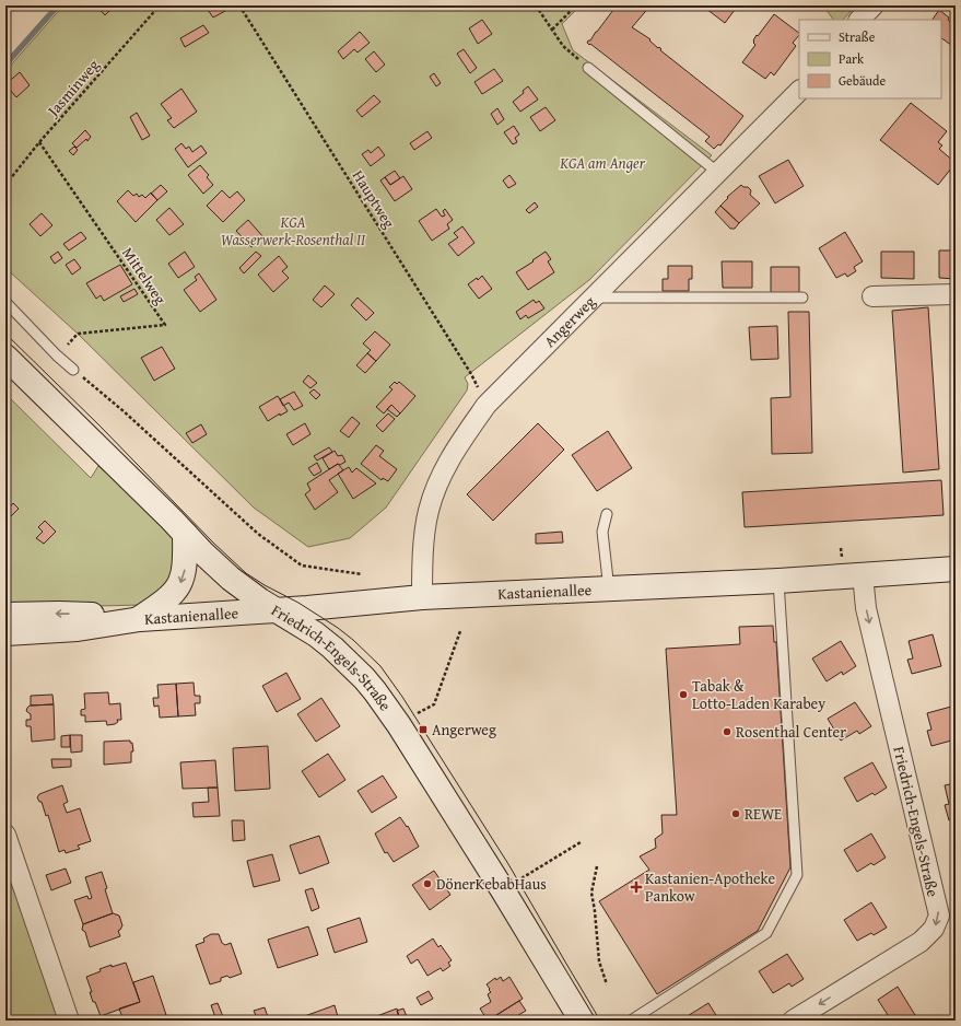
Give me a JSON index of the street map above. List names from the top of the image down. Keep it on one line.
{"streets":{"street":["Angerweg","Kastanienallee","Friedrich-Engels-Straße"],"path":["Jasminweg","Hauptweg","Mittelweg"]},"crossings":[["Jasminweg","Mittelweg"],["Hauptweg","Angerweg"],["Angerweg","Kastanienallee"],["Kastanienallee","Friedrich-Engels-Straße"]],"parks":["KGA am Anger","KGA Wasserwerk-Rosenthal II"],"places":{"other":["Tabak & Lotto-Laden Karabey","Rosenthal Center","REWE","DönerKebabHaus"],"transit":["Angerweg"],"health":["Kastanien-Apotheke Pankow"]},"legend":["Straße","Park","Gebäude"]}
